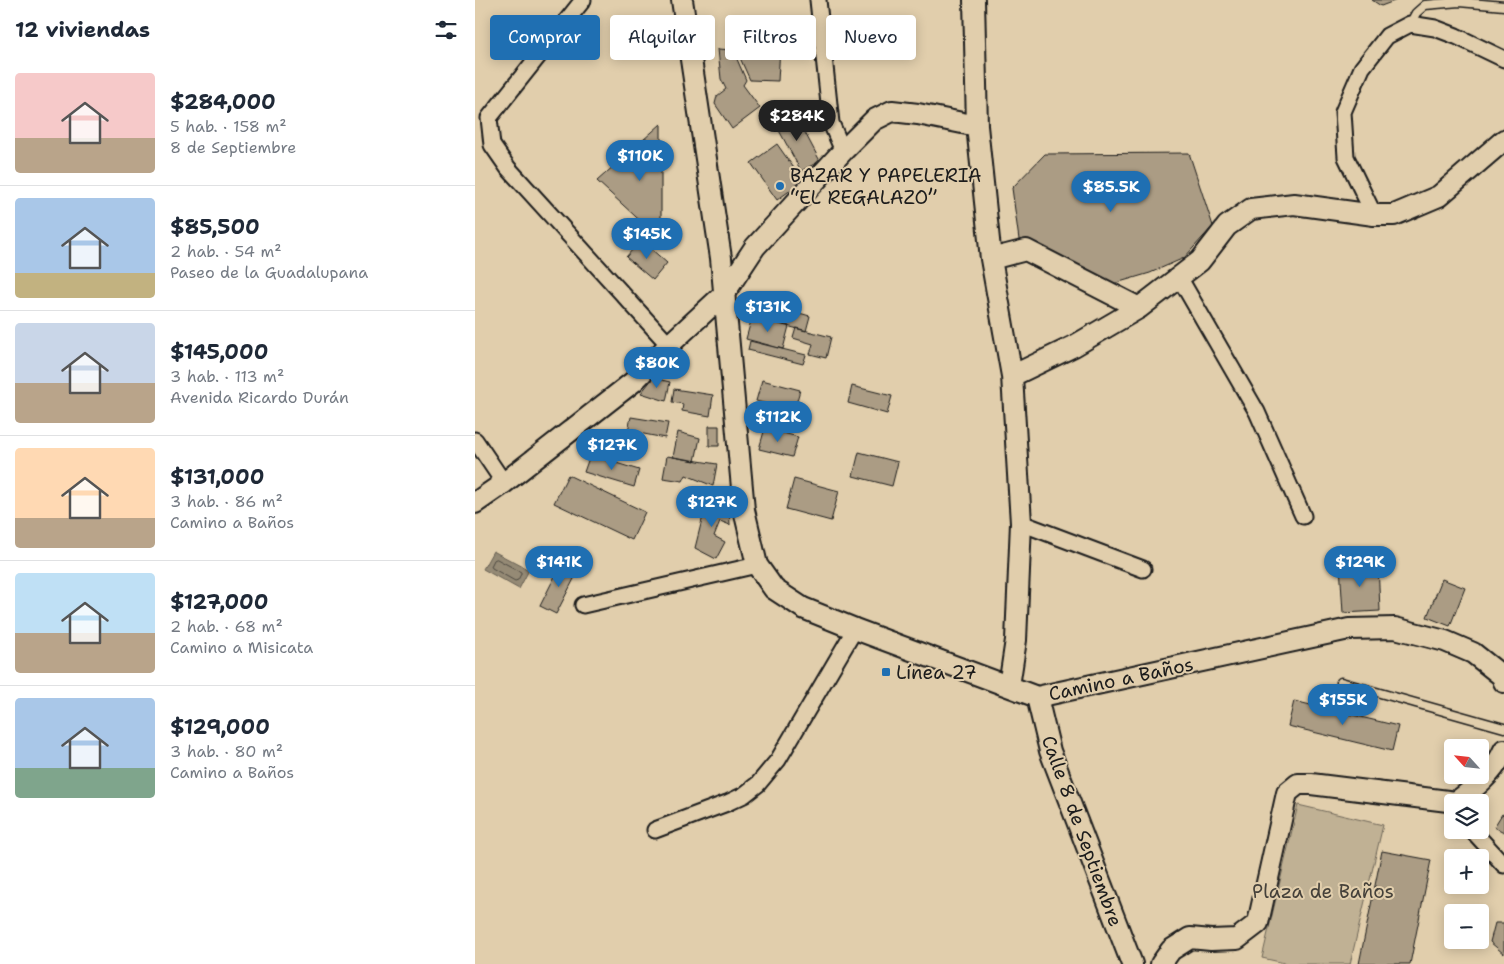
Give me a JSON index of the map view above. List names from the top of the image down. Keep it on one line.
{"streets":{"street":["Camino a Baños","Calle 8 de Septiembre"]},"crossings":[["Camino a Baños","Calle 8 de Septiembre"]],"parks":["Plaza de Baños"],"places":{"other":["BAZAR Y PAPELERIA “EL REGALAZO”"],"transit":["Línea 27"]},"north":"top left","page":{"heading":"12 viviendas","chip":["Comprar","Alquilar","Filtros","Nuevo"],"list":[{"name":"$284,000","note":"5 hab. · 158 m² · 8 de Septiembre"},{"name":"$85,500","note":"2 hab. · 54 m² · Paseo de la Guadalupana"},{"name":"$145,000","note":"3 hab. · 113 m² · Avenida Ricardo Durán"},{"name":"$131,000","note":"3 hab. · 86 m² · Camino a Baños"},{"name":"$127,000","note":"2 hab. · 68 m² · Camino a Misicata"},{"name":"$129,000","note":"3 hab. · 80 m² · Camino a Baños"}],"price":["$284K","$110K","$85.5K","$145K","$131K","$80K","$112K","$127K","$127K","$141K","$129K","$155K"],"map_buttons":["+","−"]}}
